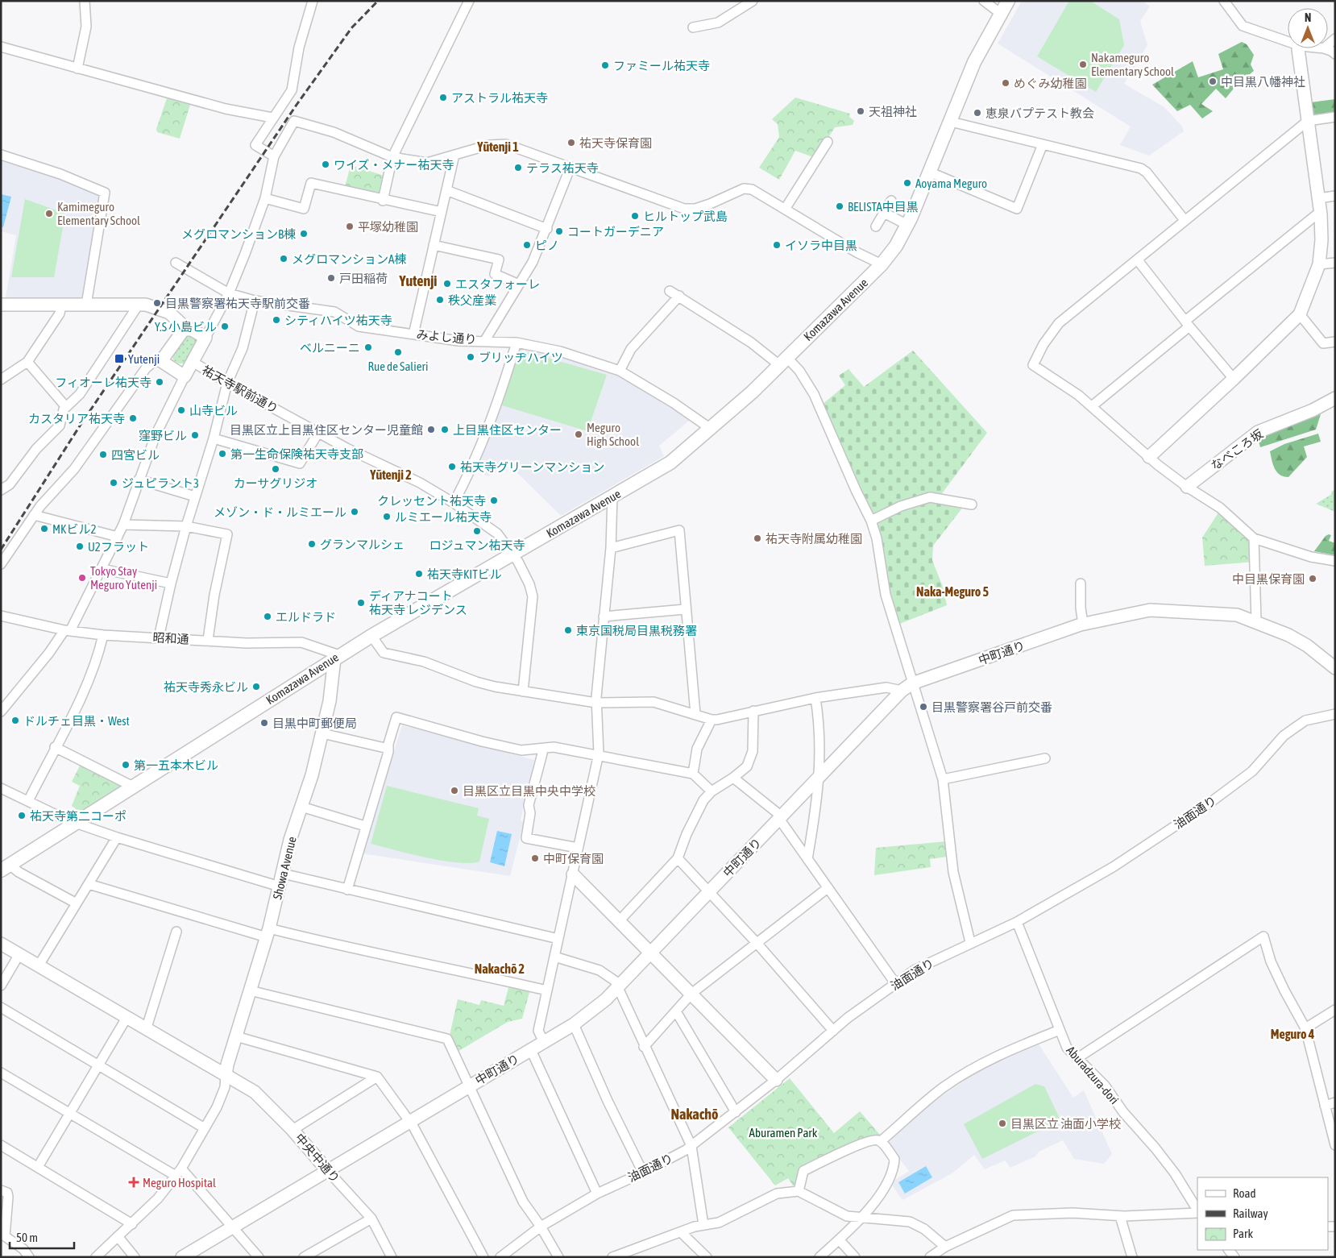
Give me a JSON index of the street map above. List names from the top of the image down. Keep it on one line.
{"streets":{"main road":["Komazawa Avenue"],"street":["みよし通り","祐天寺駅前通り","なべころ坂","昭和通","中町通り","油面通り","Showa Avenue","Aburadzura-dori","中央中通り"]},"crossings":[["Komazawa Avenue","みよし通り"],["Komazawa Avenue","祐天寺駅前通り"],["Komazawa Avenue","昭和通"],["Komazawa Avenue","Showa Avenue"],["昭和通","Showa Avenue"],["中町通り","中央中通り"],["油面通り","Aburadzura-dori"],["Showa Avenue","中央中通り"]],"districts":["Yūtenji 1","Yutenji","Yūtenji 2","Naka-Meguro 5","Nakachō 2","Meguro 4","Nakachō"],"parks":["Aburamen Park"],"places":{"other":["Nakameguro Elementary School","ファミール祐天寺","中目黒八幡神社","めぐみ幼稚園","アストラル祐天寺","天祖神社","恵泉バプテスト教会","祐天寺保育園","ワイズ・メナー祐天寺","テラス祐天寺","Aoyama Meguro","BELISTA中目黒","Kamimeguro Elementary School","ヒルトップ武島","平塚幼稚園","コートガーデニア","メグロマンションB棟","ピノ","イソラ中目黒","メグロマンションA棟","戸田稲荷","エスタフォーレ","秩父産業","目黒警察署祐天寺駅前交番","シティハイツ祐天寺","Y.S 小島ビル","ベルニーニ","Rue de Salieri","ブリッヂハイツ","フィオーレ祐天寺","山寺ビル","カスタリア祐天寺","目黒区立上目黒住区センター児童館","上目黒住区センター","Meguro High School","窪野ビル","第一生命保険祐天寺支部","四宮ビル","祐天寺グリーンマンション","カーサグリジオ","ジュピラント3","クレッセント祐天寺","メゾン・ド・ルミエール","ルミエール祐天寺","MKビル2","ロジュマン祐天寺","祐天寺附属幼稚園","グランマルシェ","U2フラット","祐天寺KITビル","Tokyo Stay Meguro Yutenji","中目黒保育園","ディアナコート 祐天寺 レジデンス","エルドラド","東京国税局目黒税務署","祐天寺秀永ビル","目黒警察署谷戸前交番","ドルチェ目黒・West","目黒中町郵便局","第一五本木ビル","目黒区立目黒中央中学校","祐天寺第二コーポ","中町保育園","目黒区立 油面小学校"],"transit":["Yutenji"],"health":["Meguro Hospital"]},"legend":["Road","Railway","Park"],"scale_bar":"50 m","north":"top"}
